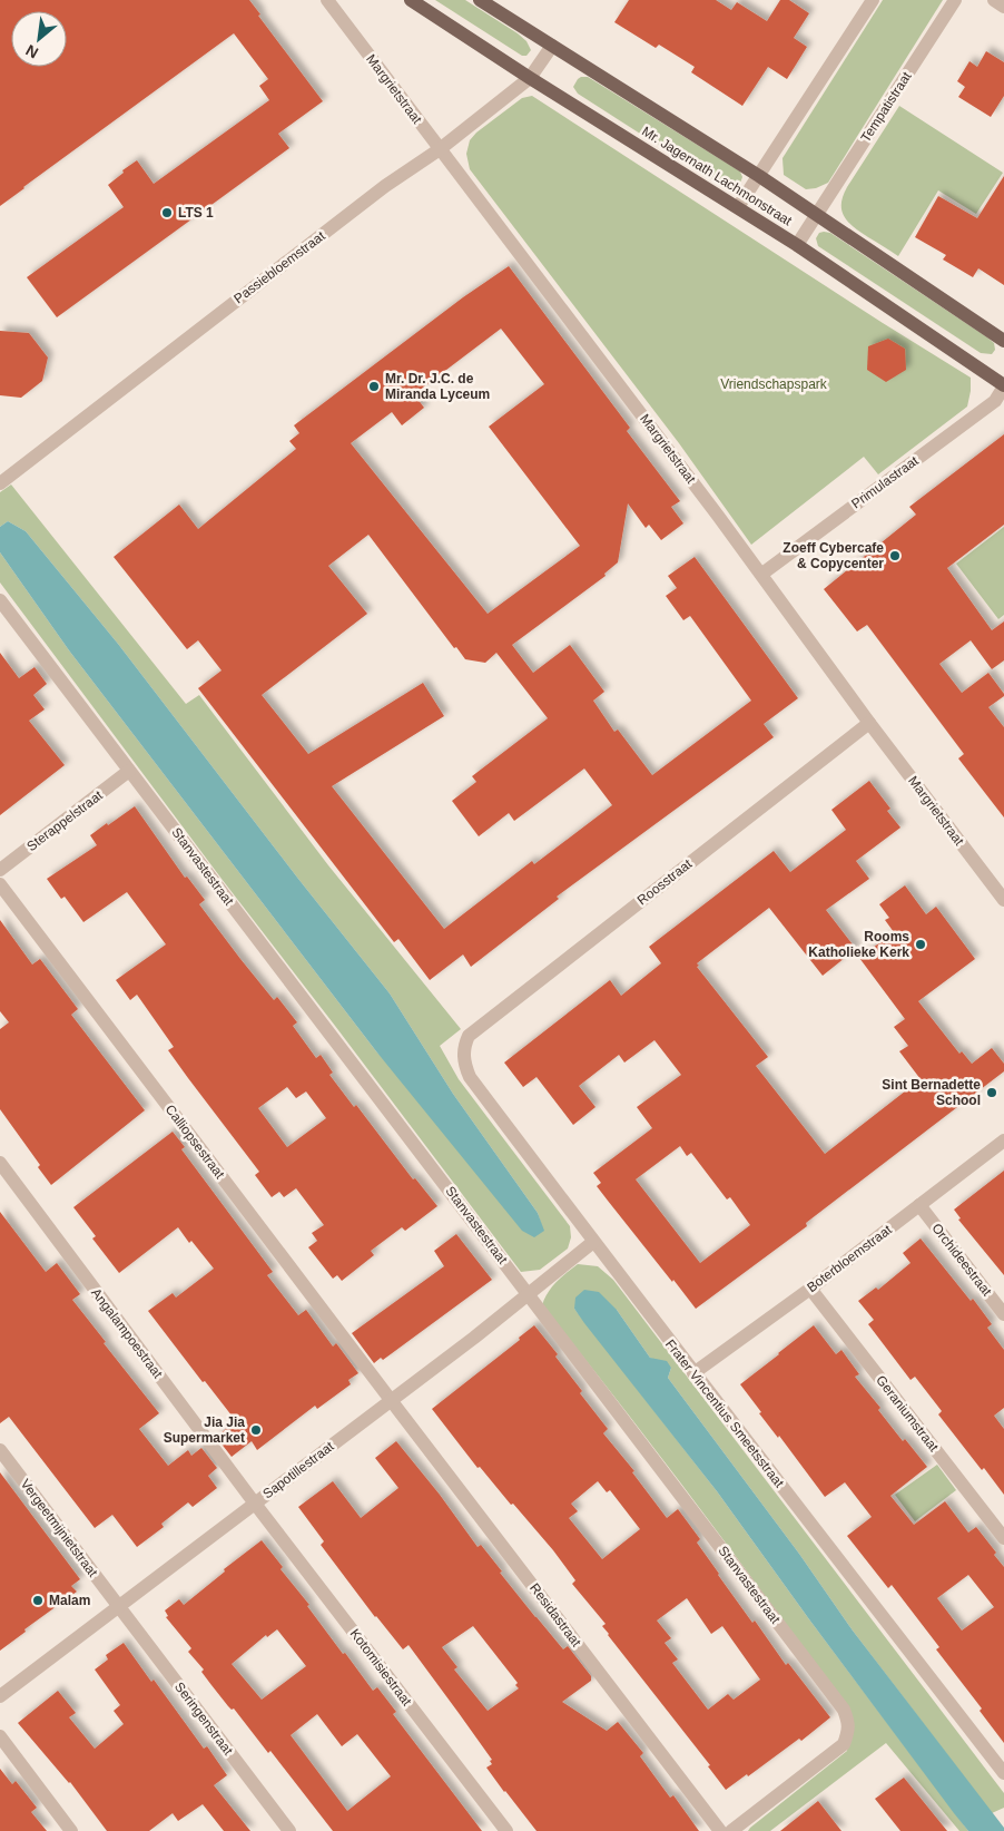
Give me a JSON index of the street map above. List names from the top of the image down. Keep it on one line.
{"streets":{"main road":["Mr. Jagernath Lachmonstraat"],"street":["Margrietstraat","Tempatistraat","Passiebloemstraat","Primulastraat","Sterappelstraat","Stanvastestraat","Roosstraat","Calliopsestraat","Boterbloemstraat","Orchideestraat","Angalampoestraat","Frater Vincentius Smeetsstraat","Geraniumstraat","Sapotillestraat","Vergeetmijnietstraat","Residastraat","Kotomisiestraat","Seringenstraat"]},"crossings":[["Margrietstraat","Passiebloemstraat"],["Margrietstraat","Primulastraat"],["Margrietstraat","Roosstraat"],["Tempatistraat","Mr. Jagernath Lachmonstraat"],["Mr. Jagernath Lachmonstraat","Passiebloemstraat"],["Mr. Jagernath Lachmonstraat","Primulastraat"],["Sterappelstraat","Stanvastestraat"],["Stanvastestraat","Sapotillestraat"],["Roosstraat","Frater Vincentius Smeetsstraat"],["Calliopsestraat","Sapotillestraat"],["Calliopsestraat","Residastraat"],["Boterbloemstraat","Orchideestraat"],["Boterbloemstraat","Frater Vincentius Smeetsstraat"],["Boterbloemstraat","Geraniumstraat"],["Angalampoestraat","Sapotillestraat"],["Angalampoestraat","Kotomisiestraat"],["Frater Vincentius Smeetsstraat","Sapotillestraat"],["Sapotillestraat","Vergeetmijnietstraat"],["Sapotillestraat","Residastraat"],["Sapotillestraat","Kotomisiestraat"],["Sapotillestraat","Seringenstraat"],["Vergeetmijnietstraat","Seringenstraat"]],"parks":["Vriendschapspark"],"places":["LTS 1","Mr. Dr. J.C. de Miranda Lyceum","Zoeff Cybercafe & Copycenter","Rooms Katholieke Kerk","Sint Bernadette School","Jia Jia Supermarket","Malam"],"north":"bottom left"}
